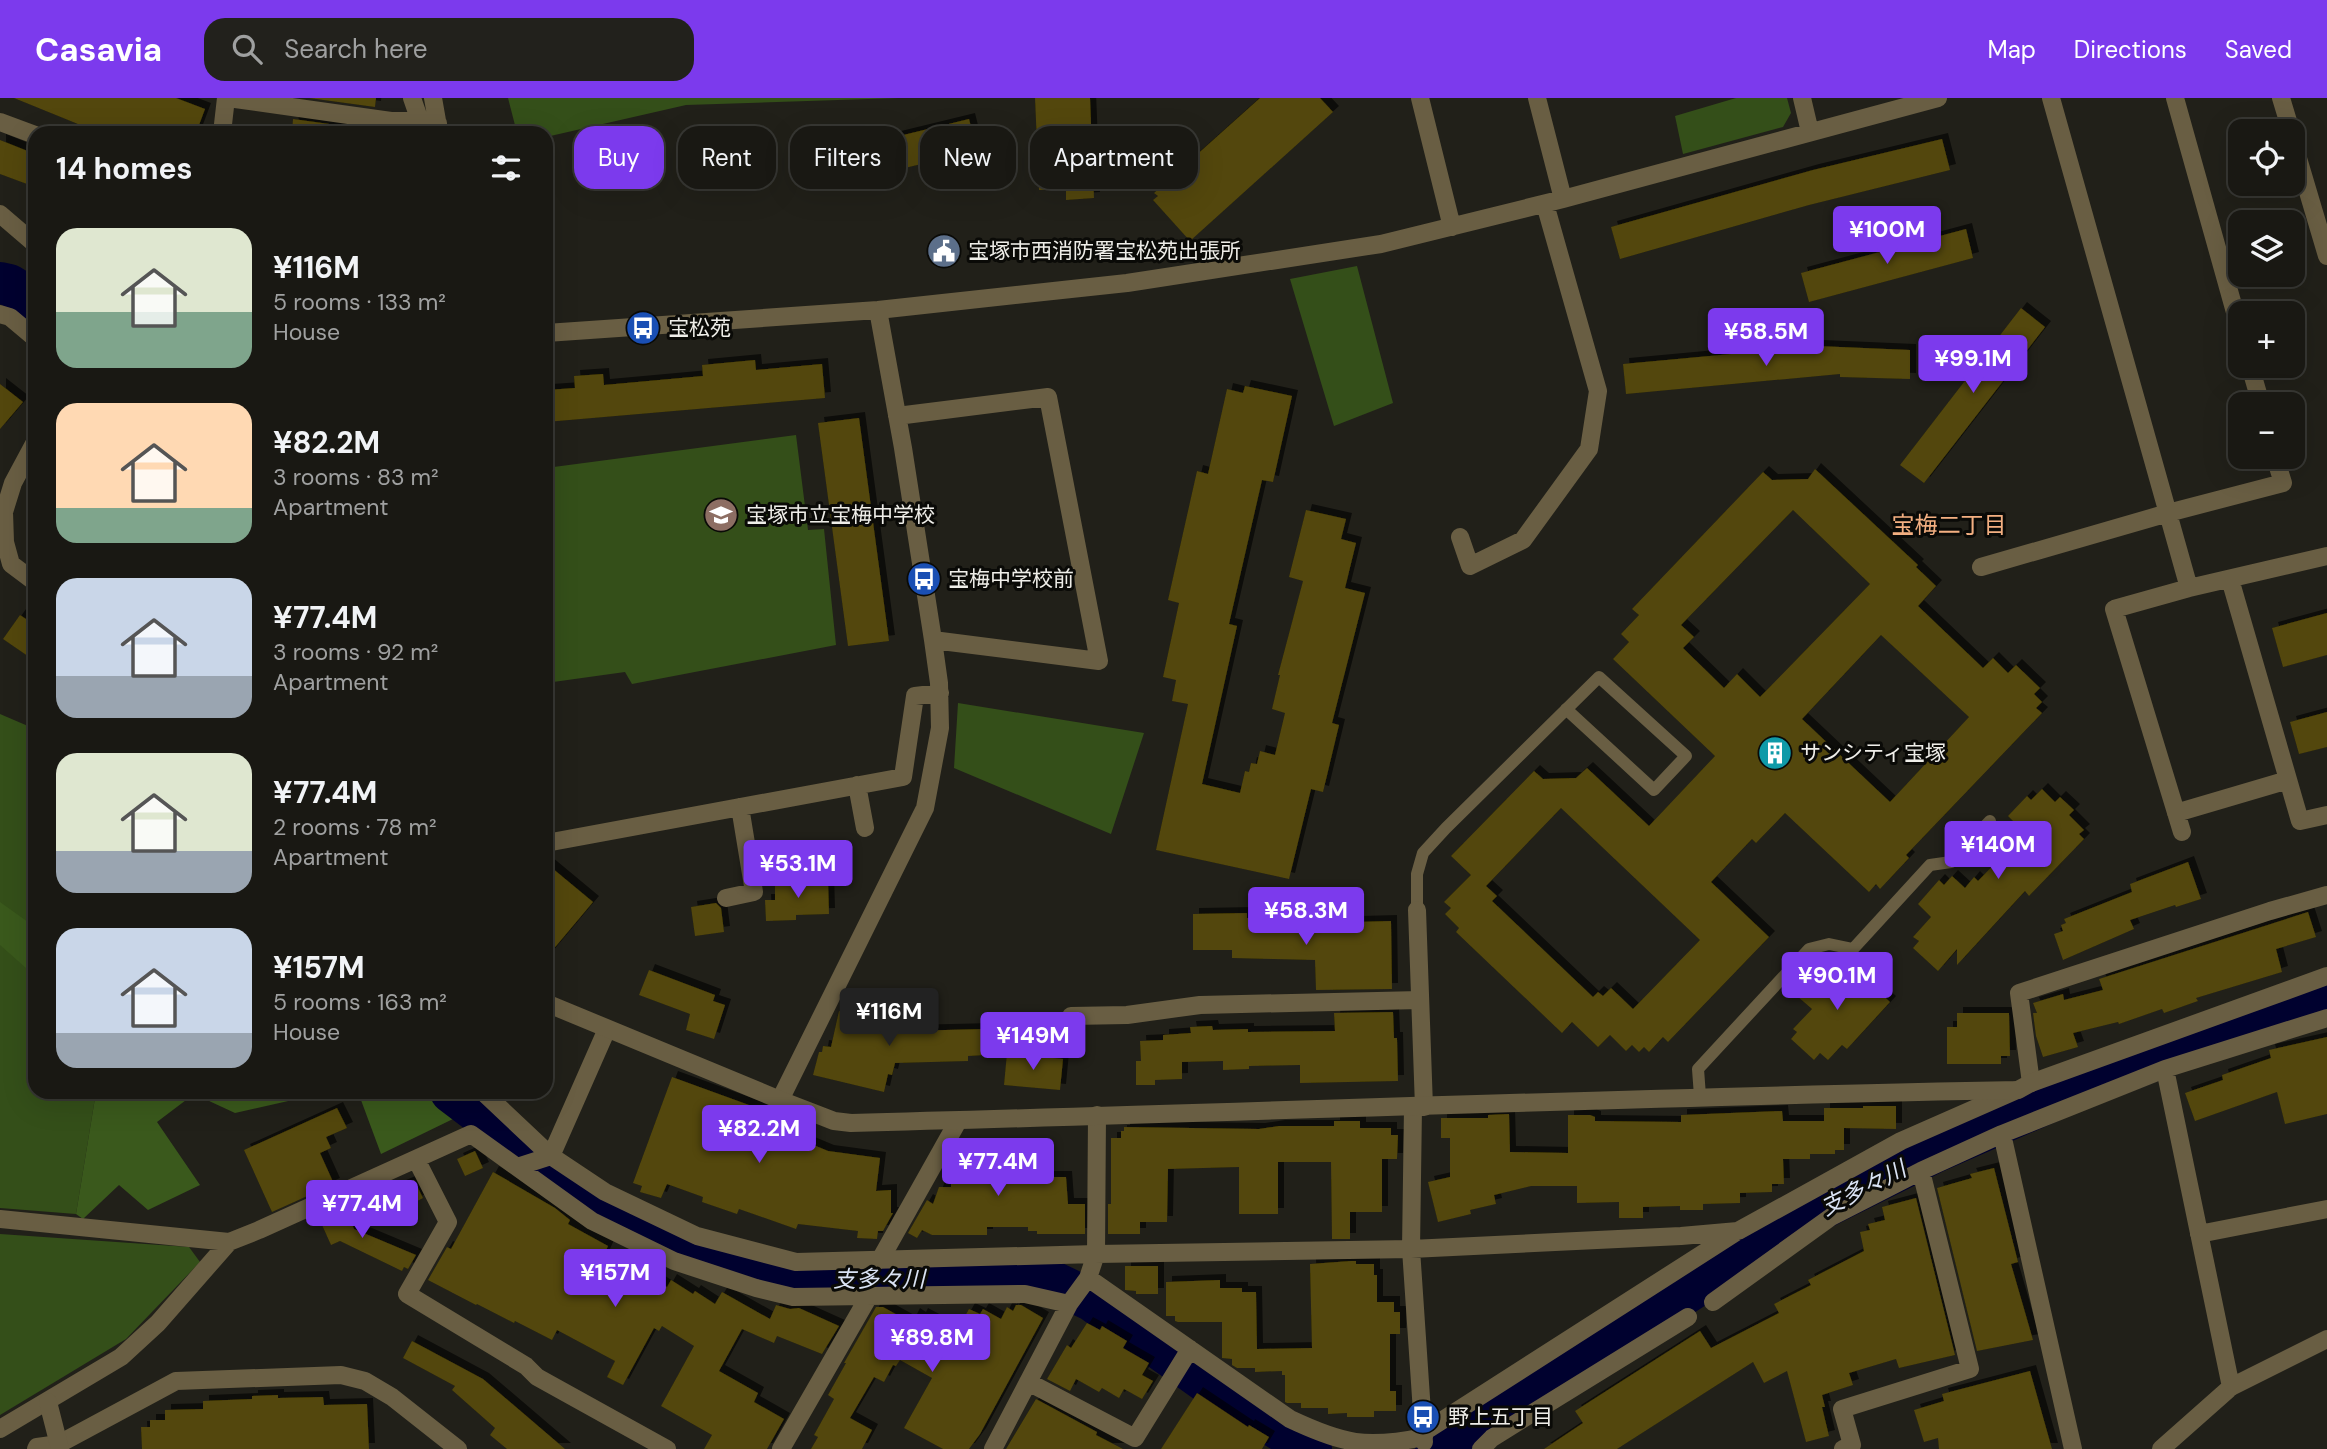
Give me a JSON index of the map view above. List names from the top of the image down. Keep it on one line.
{"districts":["宝梅二丁目"],"water":["支多々川"],"places":{"public building":["宝塚市西消防署宝松苑出張所"],"bus stop":["宝松苑","宝梅中学校前","野上五丁目"],"school or university":["宝塚市立宝梅中学校"],"building":["サンシティ宝塚"]},"page":{"header":"Casavia","search":"Search here","nav":["Map","Directions","Saved"],"map_buttons":["+","−"],"chip":["Buy","Rent","Filters","New","Apartment"],"heading":"14 homes","price":["¥100M","¥58.5M","¥99.1M","¥140M","¥53.1M","¥58.3M","¥90.1M","¥116M","¥149M","¥82.2M","¥77.4M","¥77.4M","¥157M","¥89.8M"],"list":[{"name":"¥116M","note":"5 rooms · 133 m² · House"},{"name":"¥82.2M","note":"3 rooms · 83 m² · Apartment"},{"name":"¥77.4M","note":"3 rooms · 92 m² · Apartment"},{"name":"¥77.4M","note":"2 rooms · 78 m² · Apartment"},{"name":"¥157M","note":"5 rooms · 163 m² · House"}]}}
